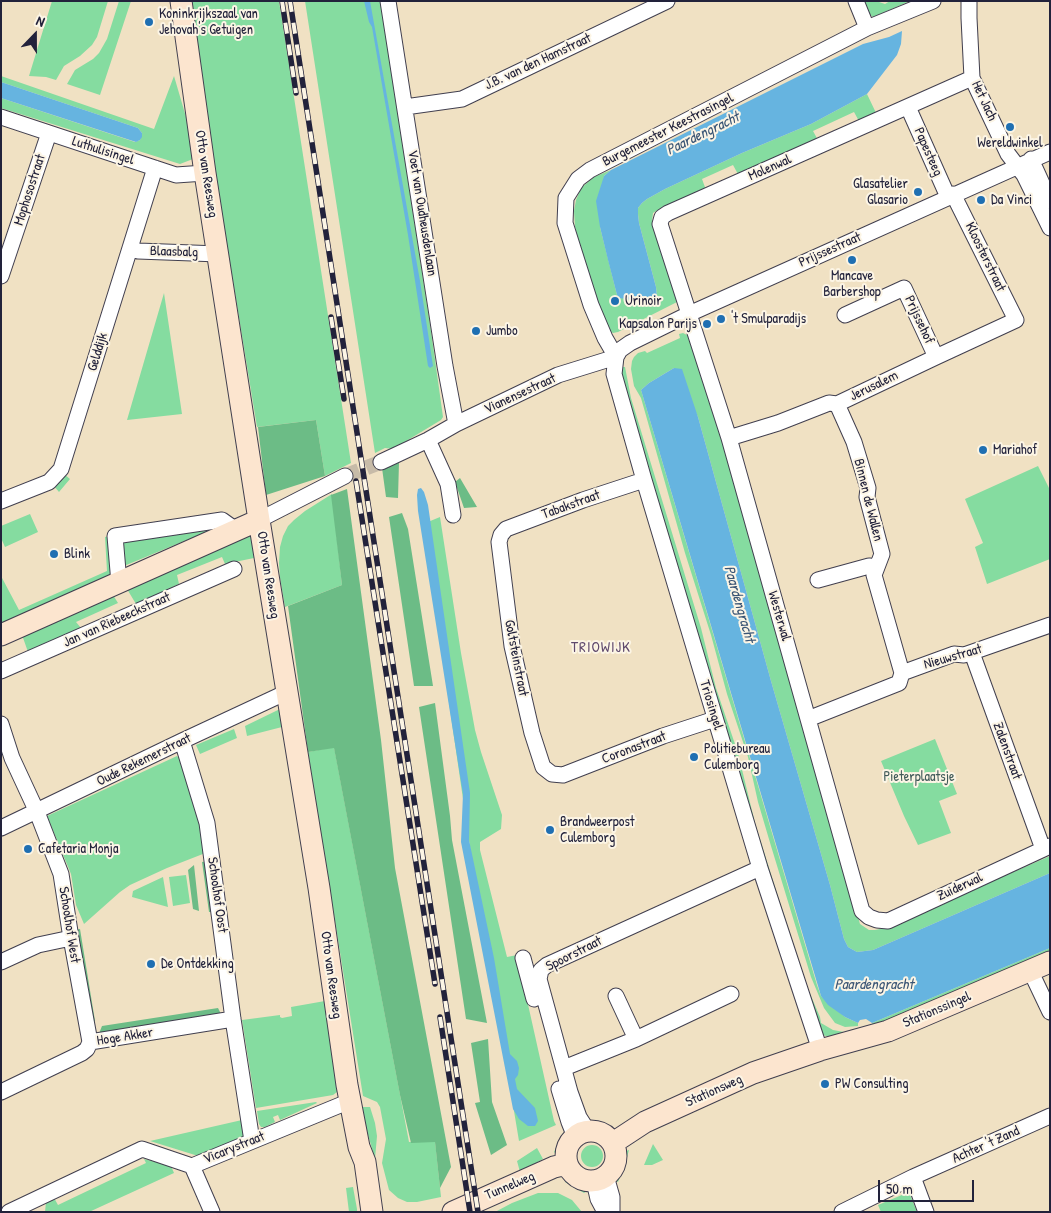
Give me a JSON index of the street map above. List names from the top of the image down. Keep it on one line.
{"streets":{"street":["J.B. van den Hamstraat","Het Jach","Burgemeester Keestrasingel","Luthulisingel","Papesteeg","Molenwal","Otto van Reesweg","Mophosostraat","Voet van Oudheusdenlaan","Prijssestraat","Blaasbalg","Kloosterstraat","Prijssehof","Gelddijk","Jerusalem","Vianensestraat","Binnen de Wallen","Tabakstraat","Westerwal","Jan van Riebeeckstraat","Nieuwstraat","Goltsteinstraat","Triosingel","Coronastraat","Zalenstraat","Oude Rekemerstraat","Zuiderwal","Schoolhof Oost","Schoolhof West","Spoorstraat","Stationssingel","Hoge Akker","Stationsweg","Achter 't Zand","Vicarystraat","Tunnelweg"]},"crossings":[["J.B. van den Hamstraat","Voet van Oudheusdenlaan"],["Het Jach","Molenwal"],["Het Jach","Prijssestraat"],["Burgemeester Keestrasingel","Prijssestraat"],["Burgemeester Keestrasingel","Vianensestraat"],["Burgemeester Keestrasingel","Triosingel"],["Luthulisingel","Otto van Reesweg"],["Luthulisingel","Mophosostraat"],["Luthulisingel","Gelddijk"],["Papesteeg","Molenwal"],["Papesteeg","Prijssestraat"],["Papesteeg","Kloosterstraat"],["Molenwal","Prijssestraat"],["Molenwal","Westerwal"],["Otto van Reesweg","Blaasbalg"],["Otto van Reesweg","Oude Rekemerstraat"],["Otto van Reesweg","Vicarystraat"],["Voet van Oudheusdenlaan","Vianensestraat"],["Prijssestraat","Kloosterstraat"],["Prijssestraat","Vianensestraat"],["Prijssestraat","Westerwal"],["Prijssestraat","Triosingel"],["Blaasbalg","Gelddijk"],["Kloosterstraat","Jerusalem"],["Prijssehof","Jerusalem"],["Jerusalem","Binnen de Wallen"],["Jerusalem","Westerwal"],["Vianensestraat","Triosingel"],["Binnen de Wallen","Nieuwstraat"],["Tabakstraat","Goltsteinstraat"],["Tabakstraat","Triosingel"],["Westerwal","Nieuwstraat"],["Westerwal","Zuiderwal"],["Nieuwstraat","Zalenstraat"],["Goltsteinstraat","Coronastraat"],["Triosingel","Coronastraat"],["Triosingel","Spoorstraat"],["Triosingel","Stationssingel"],["Triosingel","Stationsweg"],["Zalenstraat","Zuiderwal"],["Oude Rekemerstraat","Schoolhof Oost"],["Oude Rekemerstraat","Schoolhof West"],["Schoolhof Oost","Hoge Akker"],["Schoolhof Oost","Vicarystraat"],["Schoolhof West","Hoge Akker"],["Spoorstraat","Stationsweg"],["Spoorstraat","Tunnelweg"],["Stationssingel","Stationsweg"],["Stationsweg","Tunnelweg"]],"districts":["TRIOWIJK"],"water":["Paardengracht"],"parks":["Pieterplaatsje"],"places":["Koninkrijkszaal van Jehovah's Getuigen","Wereldwinkel","Glasatelier Glasario","Da Vinci","Mancave Barbershop","Urinoir","'t Smulparadijs","Kapsalon Parijs","Jumbo","Mariahof","Blink","Politiebureau Culemborg","Brandweerpost Culemborg","Cafetaria Monja","De Ontdekking","PW Consulting"],"scale_bar":"50 m","north":"top"}
